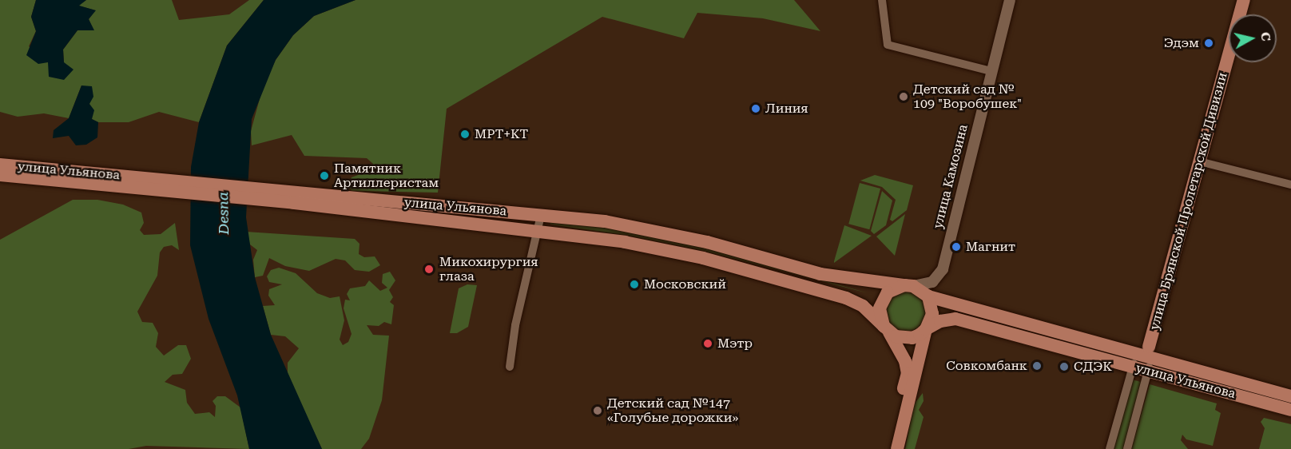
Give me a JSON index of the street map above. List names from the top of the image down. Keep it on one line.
{"streets":{"main road":["улица Ульянова","улица Брянской Пролетарской Дивизии"],"street":["улица Камозина"]},"crossings":[["улица Ульянова","улица Камозина"],["улица Ульянова","улица Брянской Пролетарской Дивизии"]],"water":["Desna"],"places":["Эдэм","Детский сад № 109 \"Воробушек\"","Линия","МРТ+КТ","Памятник Артиллеристам","Магнит","Микохирургия глаза","Московский","Мэтр","Совкомбанк","СДЭК","Детский сад №147 «Голубые дорожки»"],"north":"right"}
